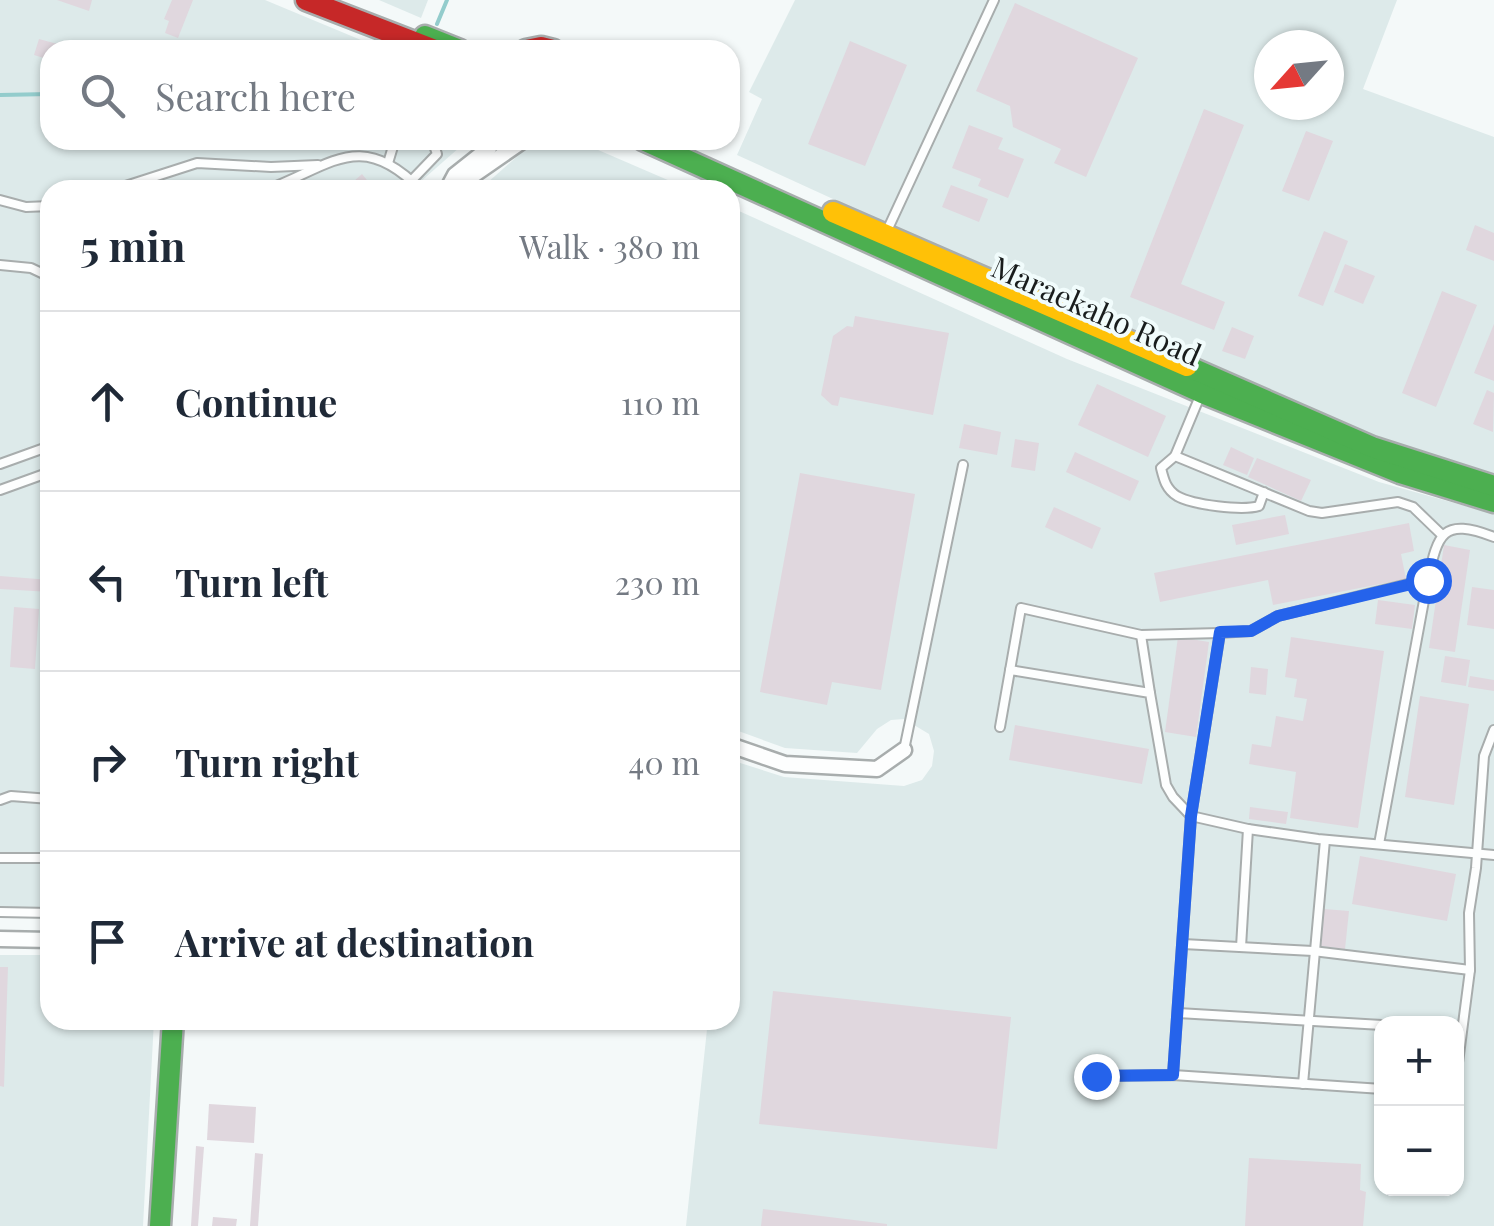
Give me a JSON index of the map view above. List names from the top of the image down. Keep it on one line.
{"streets":{"main road":["Maraekaho Road"]},"north":"bottom left","page":{"search":"Search here","heading":["5 min","Walk · 380 m"],"list":[["Continue","110 m"],["Turn left","230 m"],["Turn right","40 m"],"Arrive at destination"],"map_buttons":["+","−"]}}
